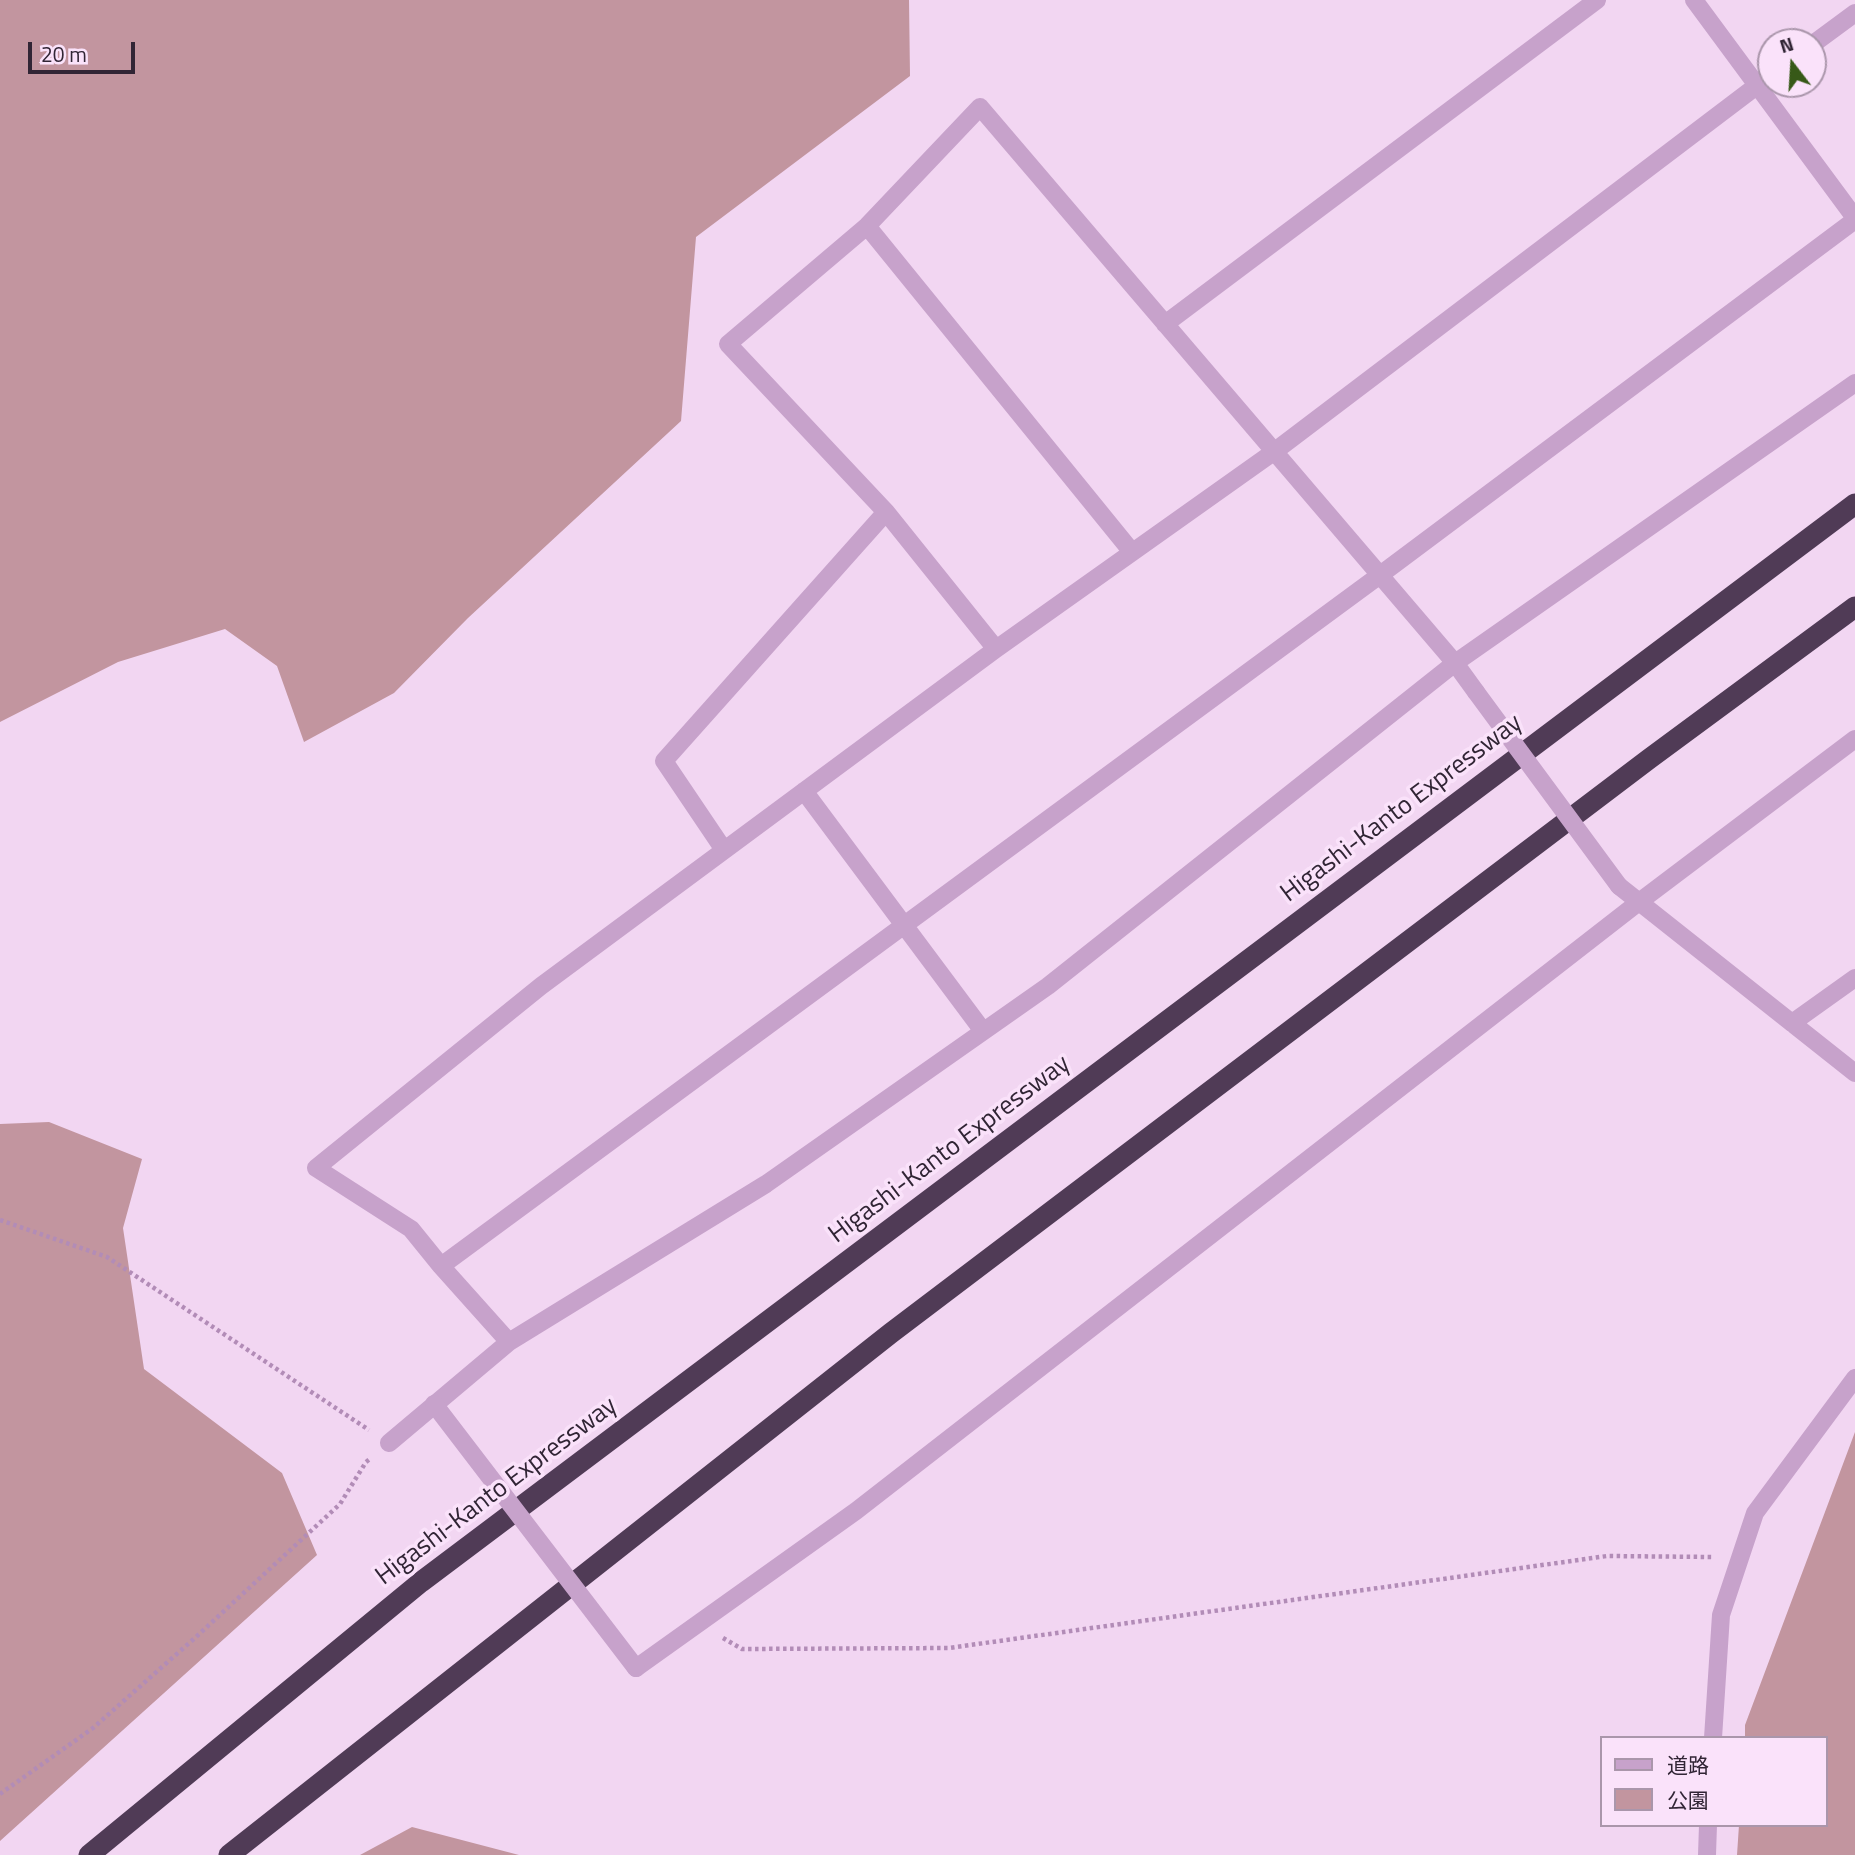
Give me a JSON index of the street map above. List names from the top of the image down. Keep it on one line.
{"streets":{"highway":["Higashi-Kanto Expressway"]},"legend":["道路","公園"],"scale_bar":"20 m","north":"top"}
